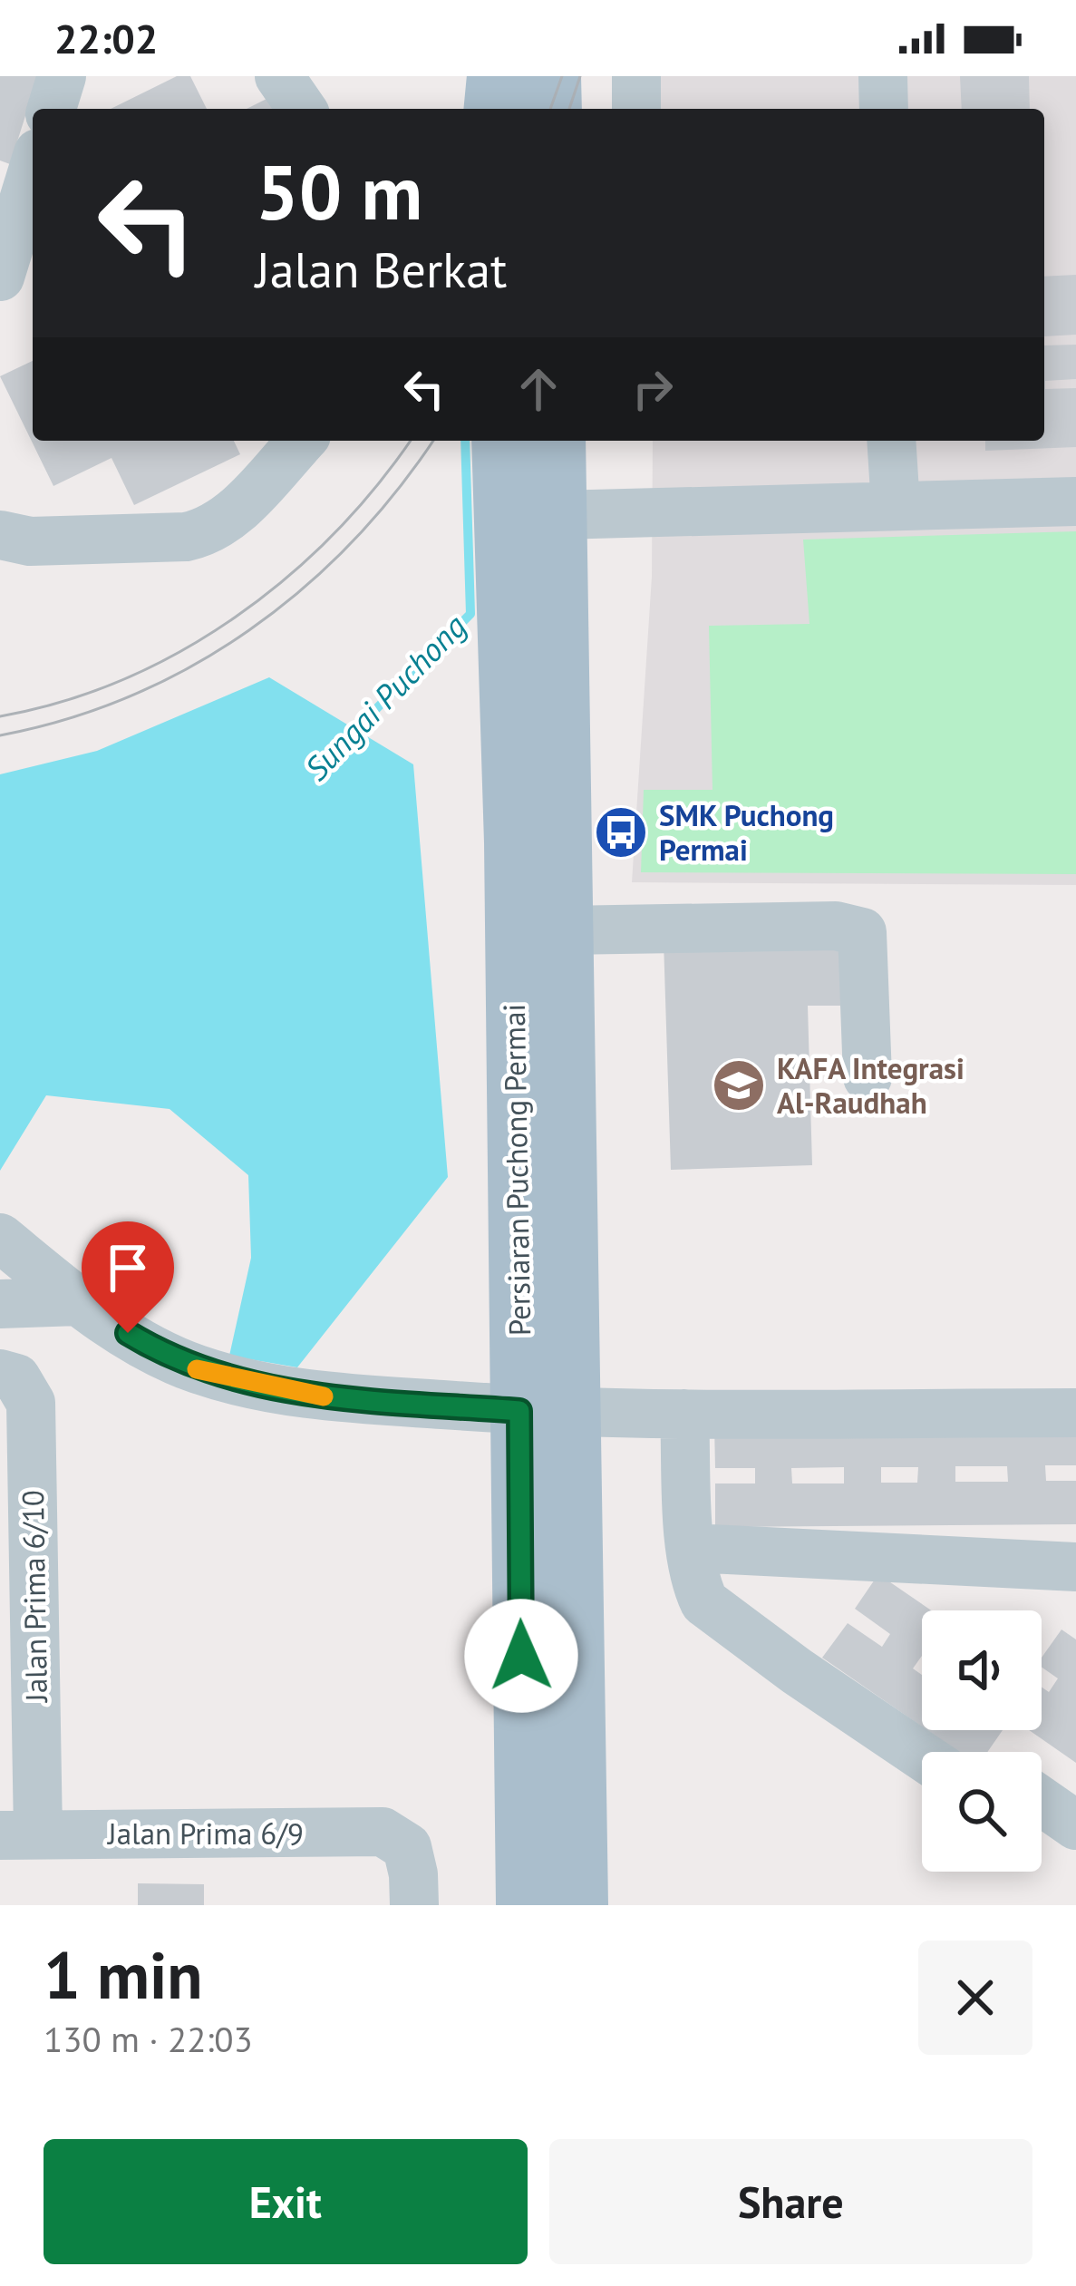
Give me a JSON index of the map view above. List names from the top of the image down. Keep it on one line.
{"streets":{"main road":["Persiaran Puchong Permai"],"street":["Jalan Prima 6/10","Jalan Prima 6/9"]},"crossings":[["Jalan Prima 6/10","Jalan Prima 6/9"]],"water":["Sungai Puchong"],"places":{"bus stop":["SMK Puchong Permai"],"school or university":["KAFA Integrasi Al-Raudhah"]},"page":{"status":"22:02","turn":["50 m","Jalan Berkat"],"heading":["1 min","130 m · 22:03"],"buttons":["Exit","Share"]}}
